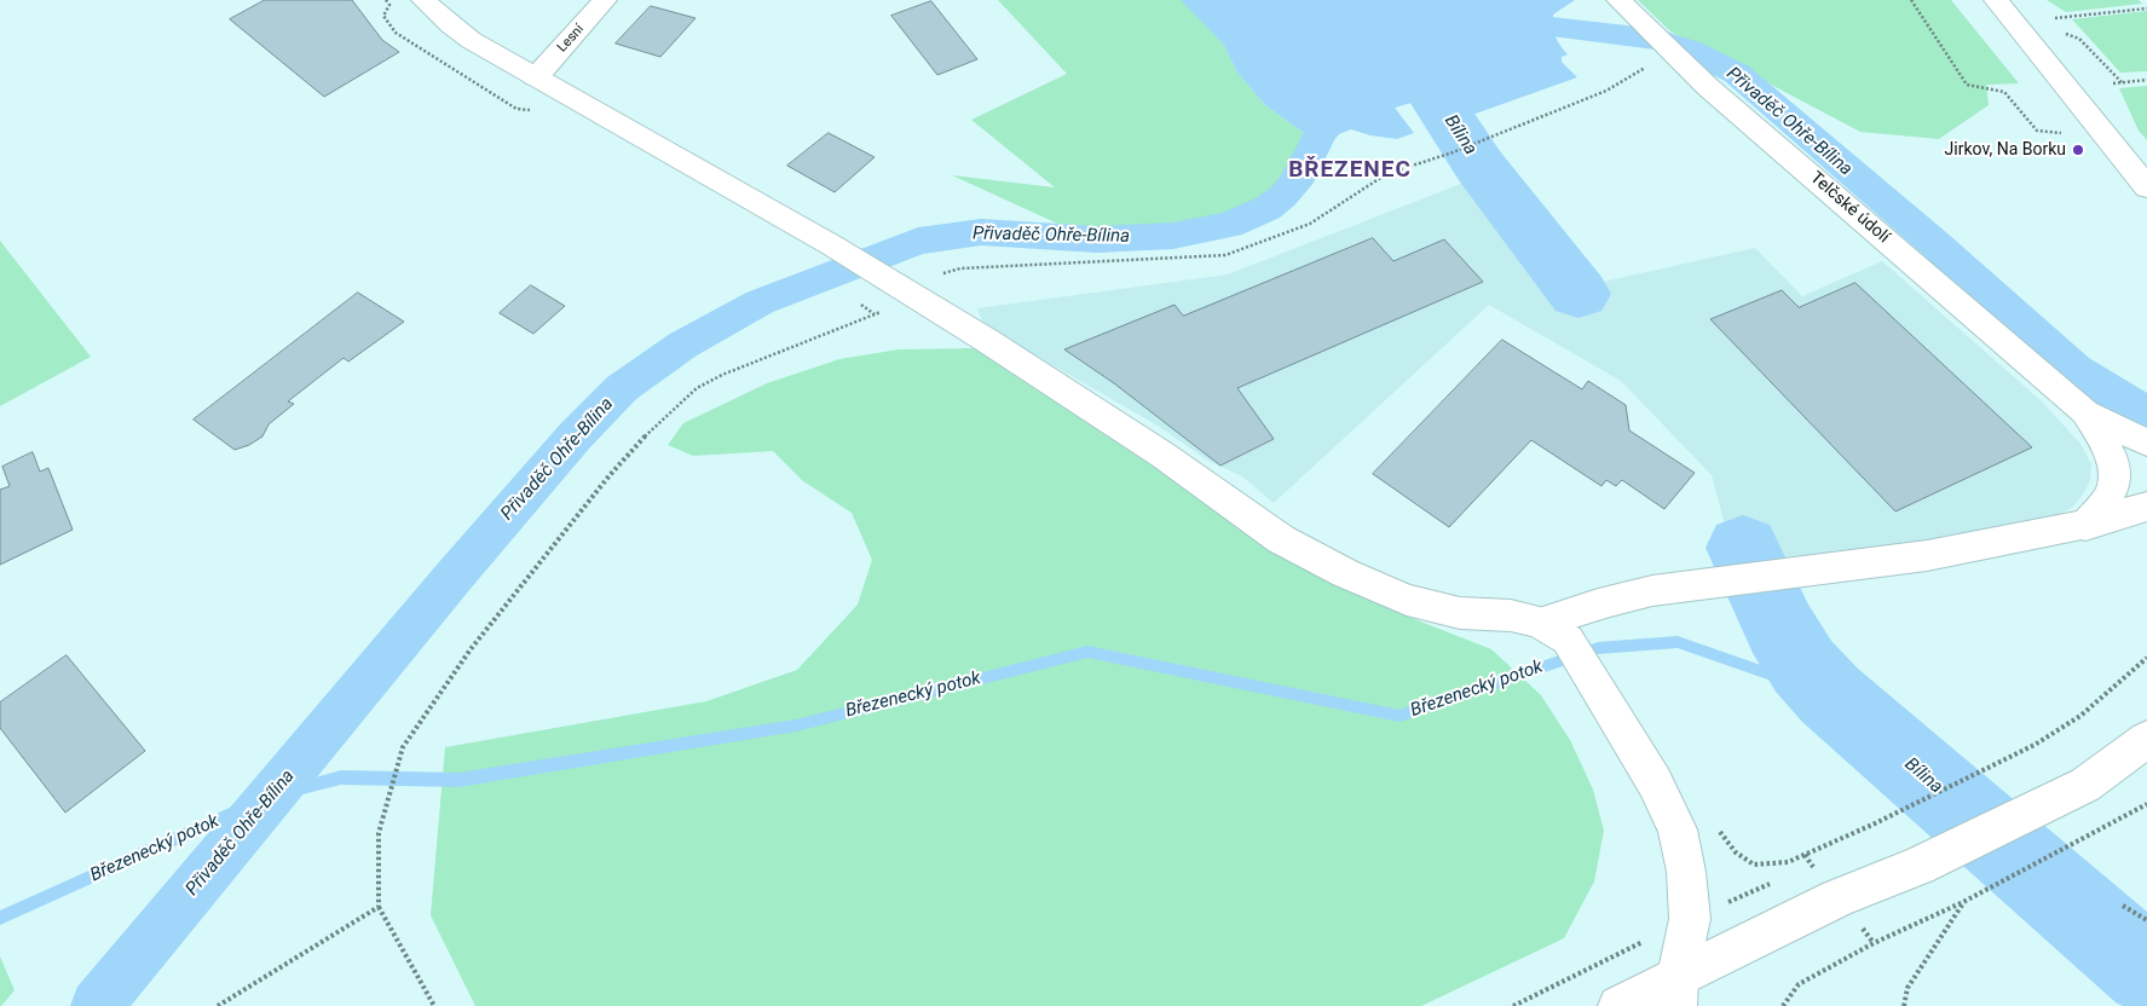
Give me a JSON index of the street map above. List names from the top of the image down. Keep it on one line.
{"streets":{"street":["Lesní","Telčské údolí"]},"districts":["BŘEZENEC"],"water":["Přivaděč Ohře-Bílina","Bílina","Březenecký potok"],"places":["Jirkov, Na Borku"]}
